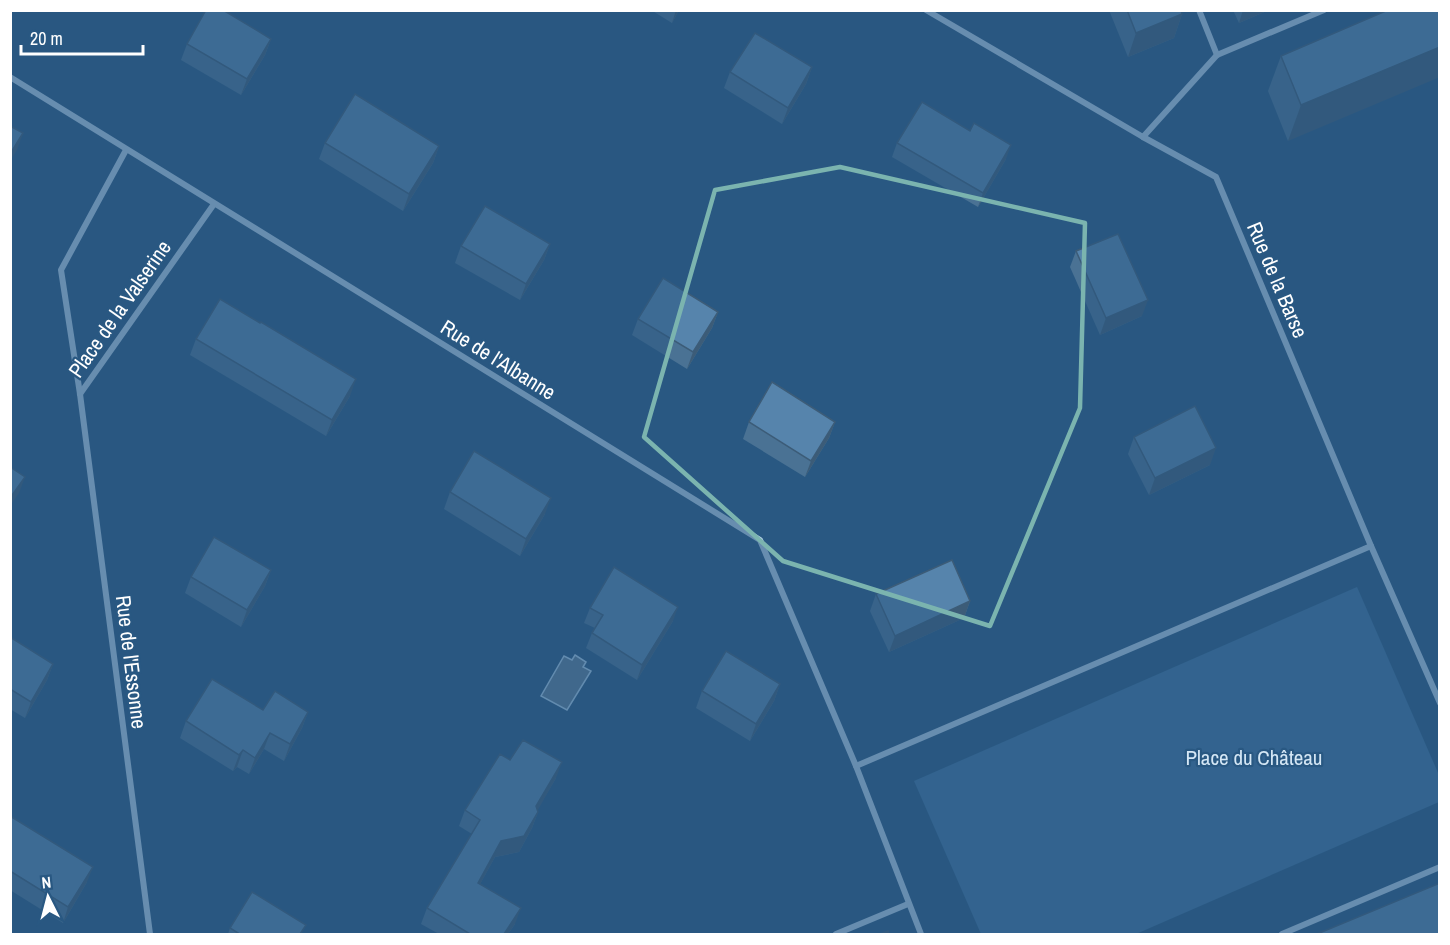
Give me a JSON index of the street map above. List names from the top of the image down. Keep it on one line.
{"streets":{"street":["Rue de la Barse","Place de la Valserine","Rue de l'Albanne","Rue de l'Essonne"]},"crossings":[["Place de la Valserine","Rue de l'Albanne"],["Place de la Valserine","Rue de l'Essonne"]],"parks":["Place du Château"],"scale_bar":"20 m","north":"top"}
